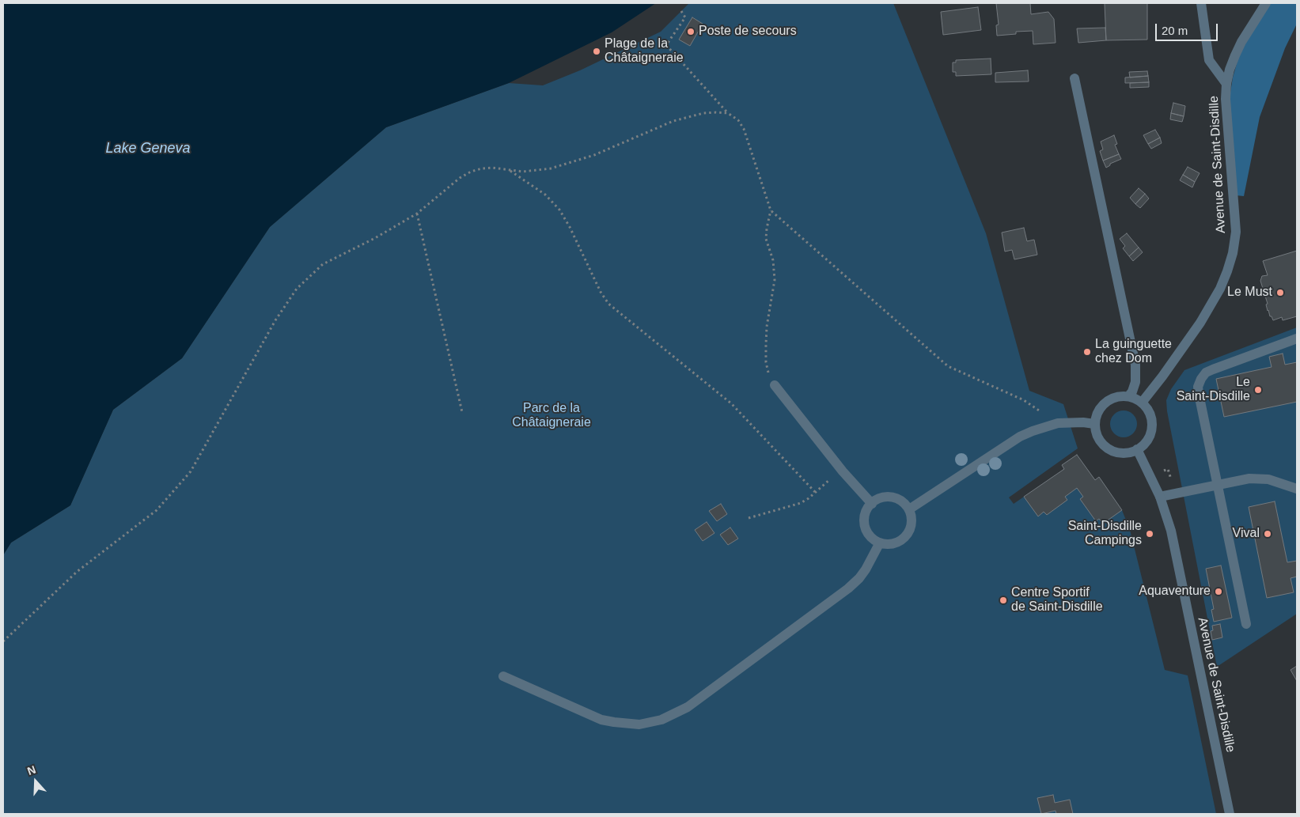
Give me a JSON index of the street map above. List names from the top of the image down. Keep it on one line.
{"streets":{"street":["Avenue de Saint-Disdille"]},"water":["Lake Geneva"],"parks":["Parc de la Châtaigneraie"],"places":["Poste de secours","Plage de la Châtaigneraie","Le Must","La guinguette chez Dom","Le Saint-Disdille","Saint-Disdille Campings","Vival","Aquaventure","Centre Sportif de Saint-Disdille"],"scale_bar":"20 m","north":"top"}
